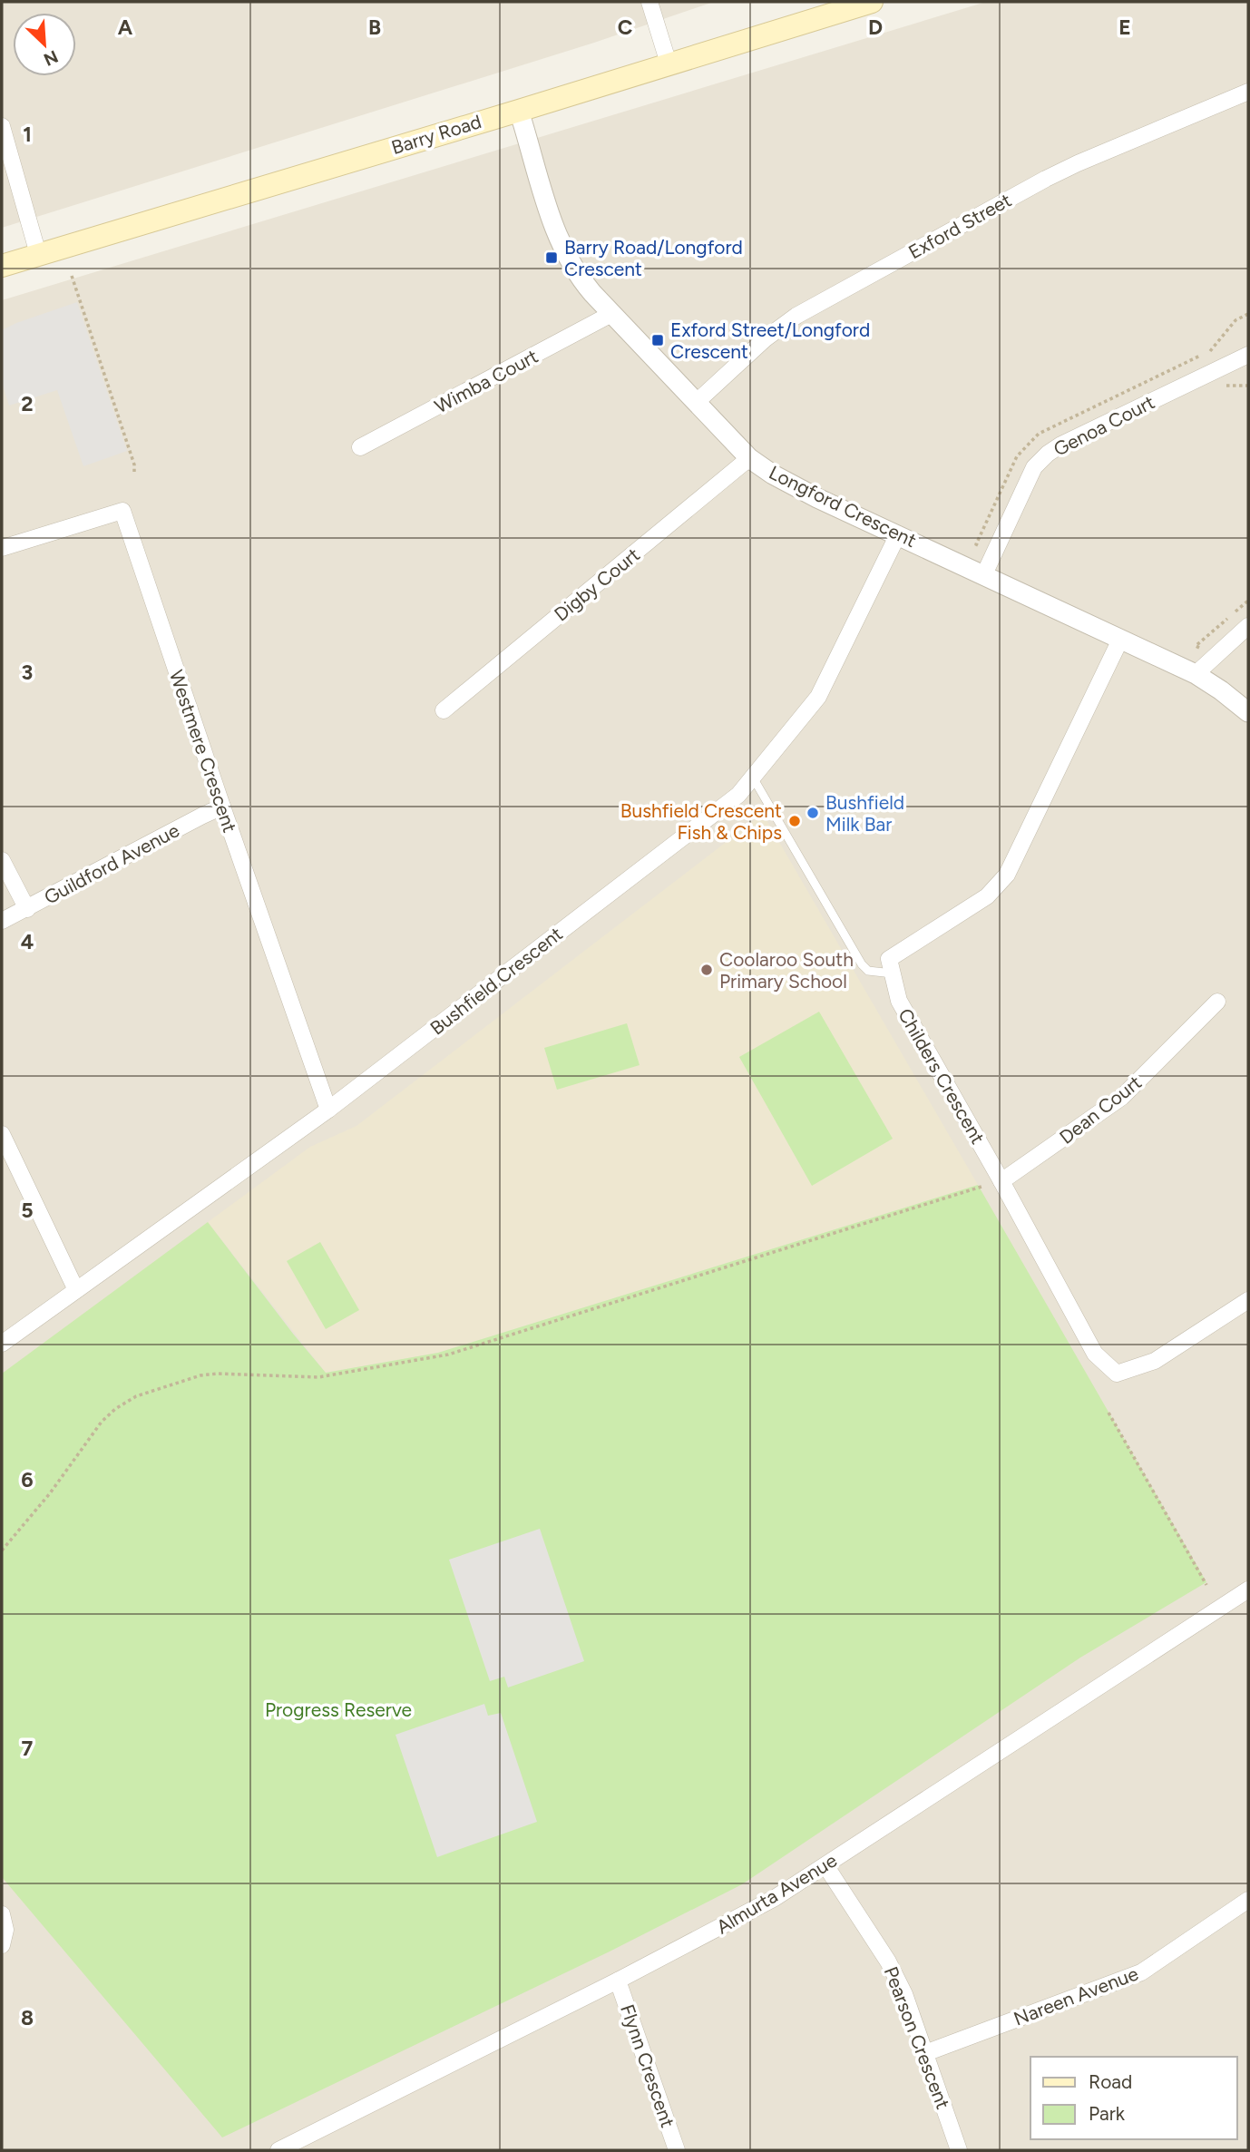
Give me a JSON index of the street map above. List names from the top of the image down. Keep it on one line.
{"streets":{"main road":["Barry Road"],"street":["Exford Street","Wimba Court","Genoa Court","Longford Crescent","Digby Court","Westmere Crescent","Guildford Avenue","Bushfield Crescent","Childers Crescent","Dean Court","Almurta Avenue","Nareen Avenue","Pearson Crescent","Flynn Crescent"]},"crossings":[["Barry Road","Longford Crescent"],["Exford Street","Longford Crescent"],["Wimba Court","Longford Crescent"],["Genoa Court","Longford Crescent"],["Longford Crescent","Digby Court"],["Longford Crescent","Bushfield Crescent"],["Westmere Crescent","Guildford Avenue"],["Westmere Crescent","Bushfield Crescent"],["Childers Crescent","Dean Court"],["Almurta Avenue","Pearson Crescent"],["Almurta Avenue","Flynn Crescent"],["Nareen Avenue","Pearson Crescent"]],"parks":["Progress Reserve"],"places":{"transit":["Barry Road/Longford Crescent","Exford Street/Longford Crescent"],"other":["Bushfield Milk Bar","Bushfield Crescent Fish & Chips","Coolaroo South Primary School"]},"legend":["Road","Park"],"north":"bottom right","grid":{"columns":["A","B","C","D","E"],"rows":["1","2","3","4","5","6","7","8"]}}
